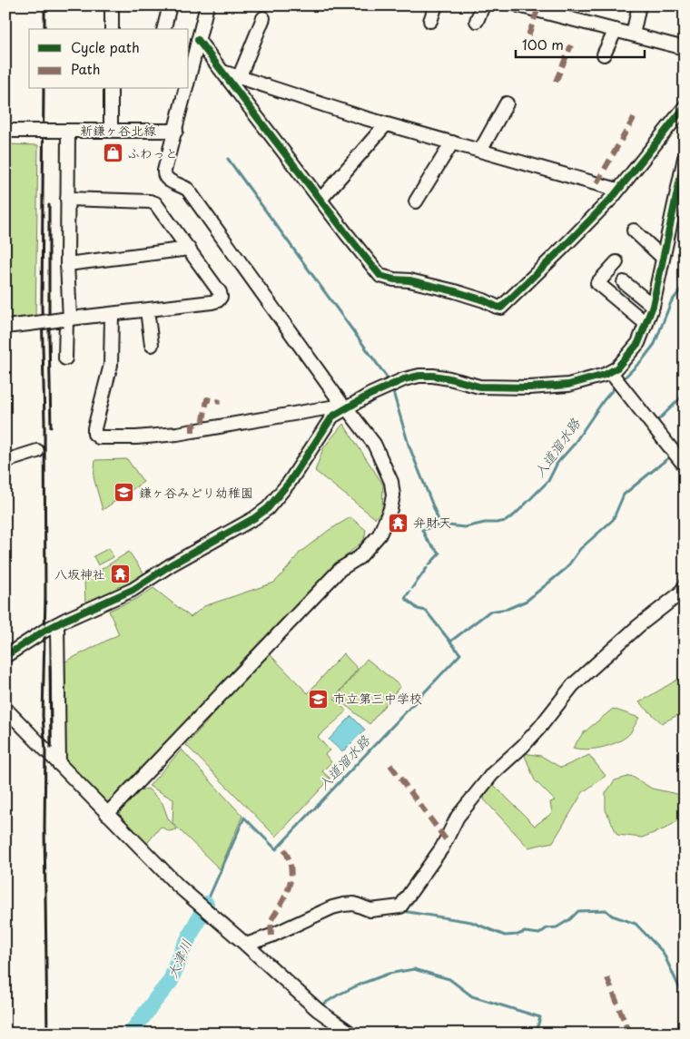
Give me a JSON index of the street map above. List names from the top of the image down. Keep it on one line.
{"streets":{"street":["新鎌ヶ谷北線"]},"water":["入道溜水路","大津川"],"places":{"shop":["ふわっと"],"school or university":["鎌ヶ谷みどり幼稚園","市立第三中学校"],"temple":["弁財天","八坂神社"]},"legend":["Cycle path","Path"],"scale_bar":"100 m"}
